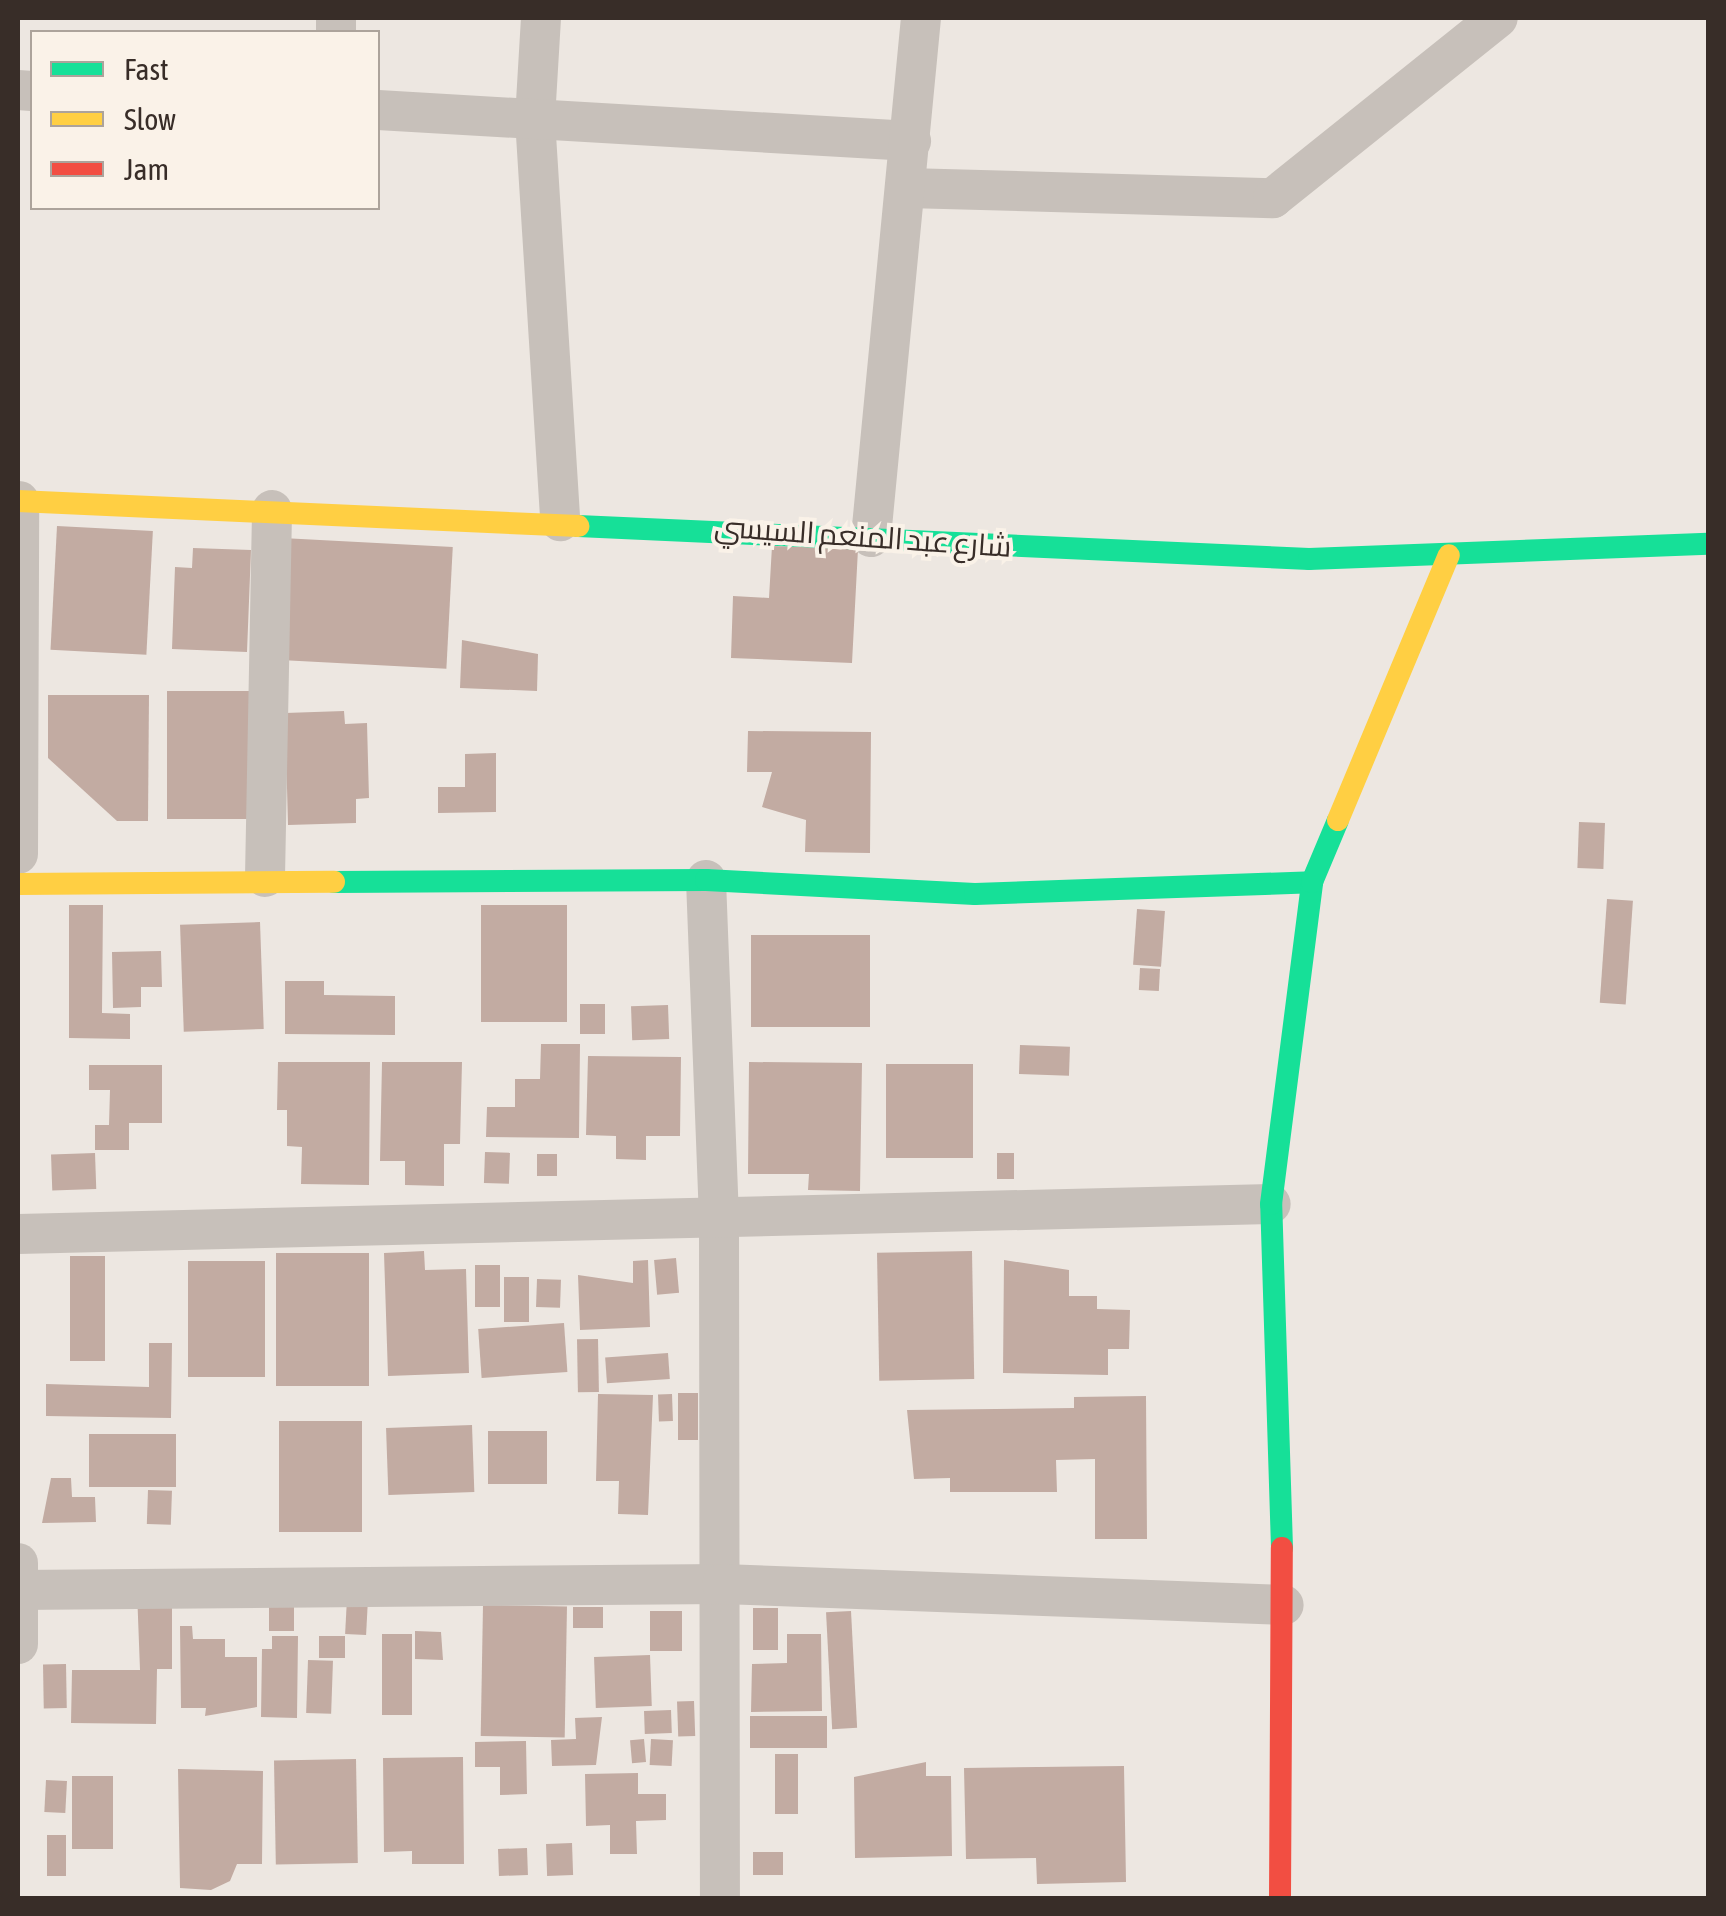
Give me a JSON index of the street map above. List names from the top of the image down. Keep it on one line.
{"streets":{"street":["شارع عبد المنعم السيسي"]},"legend":["Fast","Slow","Jam"]}
